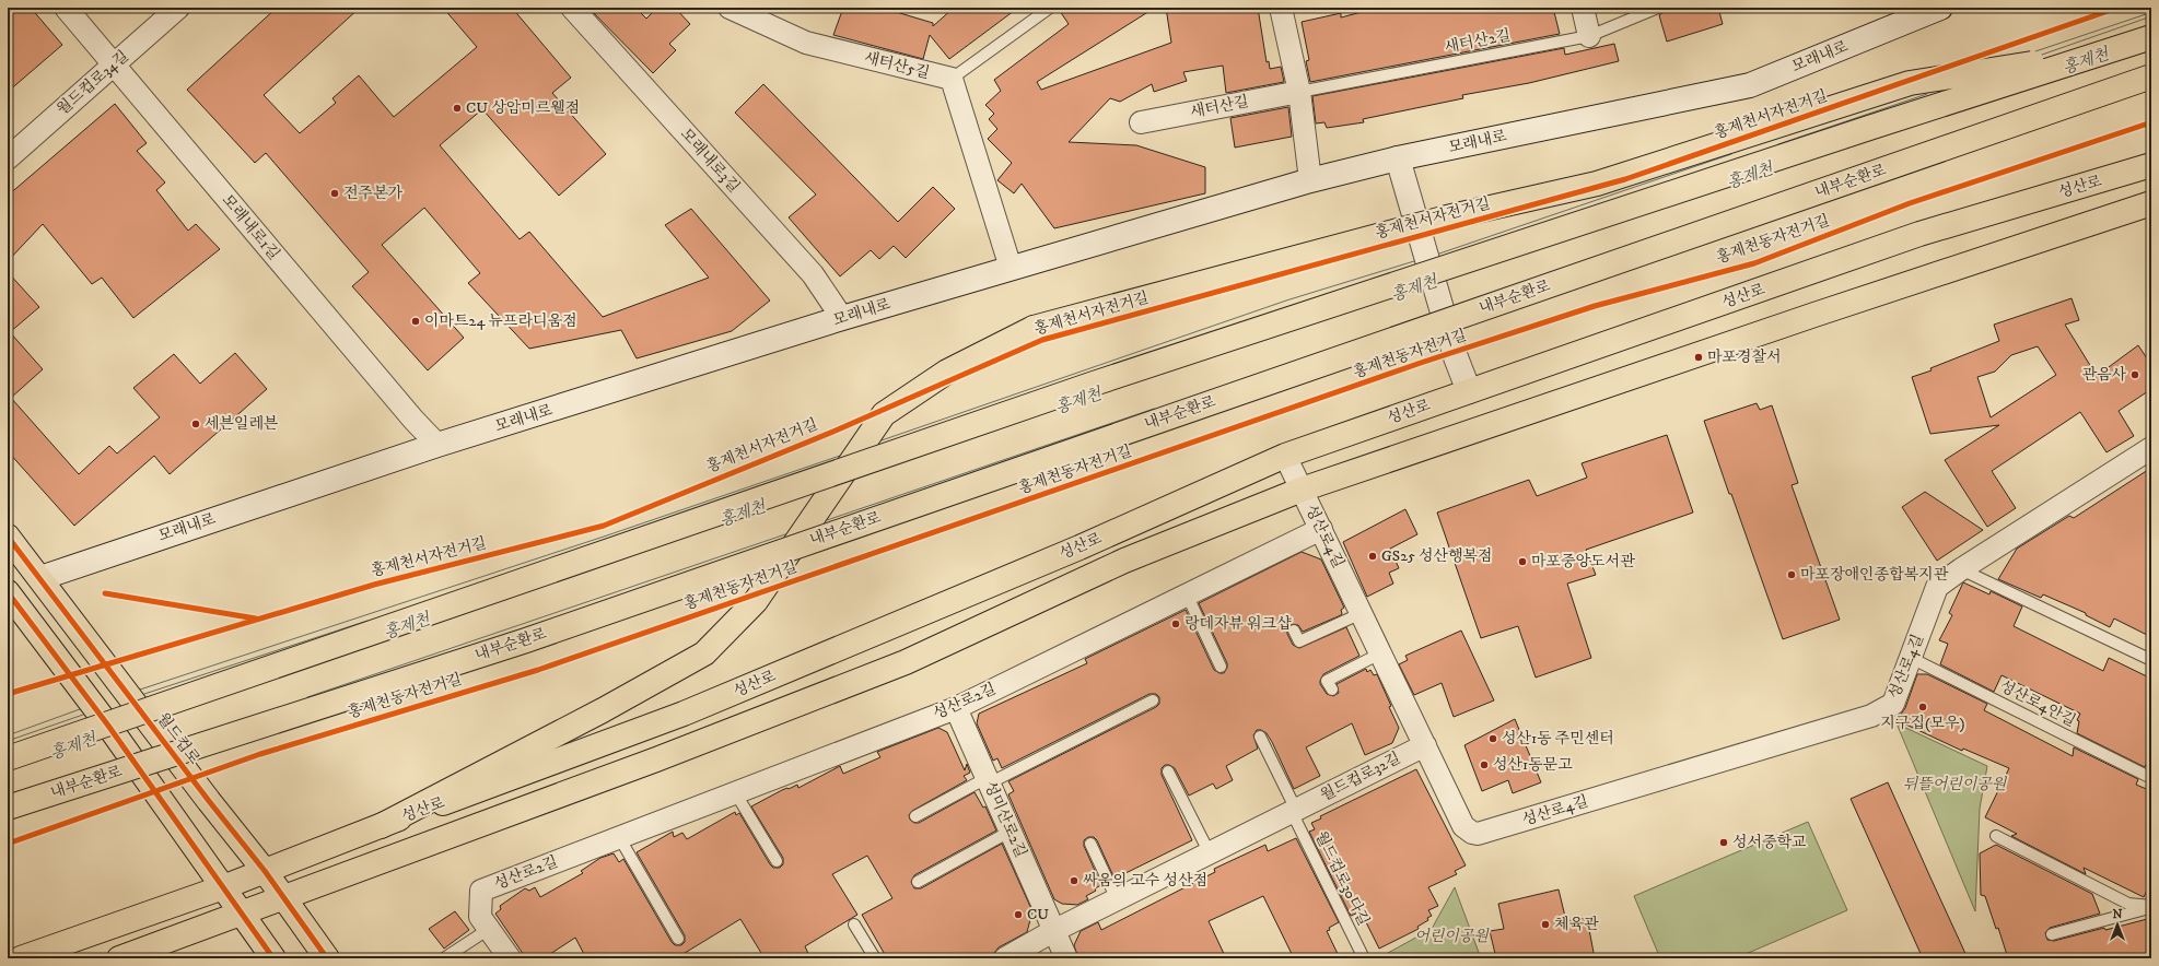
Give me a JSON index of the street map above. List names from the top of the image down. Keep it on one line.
{"streets":{"main road":["모래내로","내부순환로","성산로","월드컵로"],"street":["새터산5길","월드컵로34길","새터산길","모래내로3길","모래내로1길","성산로4길","성산로2길","월드컵로32길","성미산로2길"],"lane":["새터산2길","성산로4안길","월드컵로30다길"],"cycle path":["홍제천서자전거길","홍제천동자전거길"]},"crossings":[["새터산2길","새터산길"],["모래내로","모래내로3길"],["모래내로","모래내로1길"],["모래내로","월드컵로"],["월드컵로34길","모래내로1길"],["성산로","성산로4길"],["성산로","월드컵로"],["성산로4길","성산로2길"],["성산로4길","성산로4안길"],["성산로4길","월드컵로32길"],["성산로2길","성미산로2길"],["월드컵로32길","성미산로2길"],["월드컵로32길","월드컵로30다길"]],"water":["홍제천"],"parks":["뒤뜰어린이공원","어린이공원"],"places":["CU 상암미르웰점","전주본가","이마트24 뉴프라디움점","마포경찰서","관음사","세븐일레븐","GS25 성산행복점","마포중앙도서관","마포장애인종합복지관","랑데자뷰 워크샵","지구집(모우)","성산1동 주민센터","성산1동문고","성서중학교","싸움의 고수 성산점","CU","체육관"],"north":"top"}
